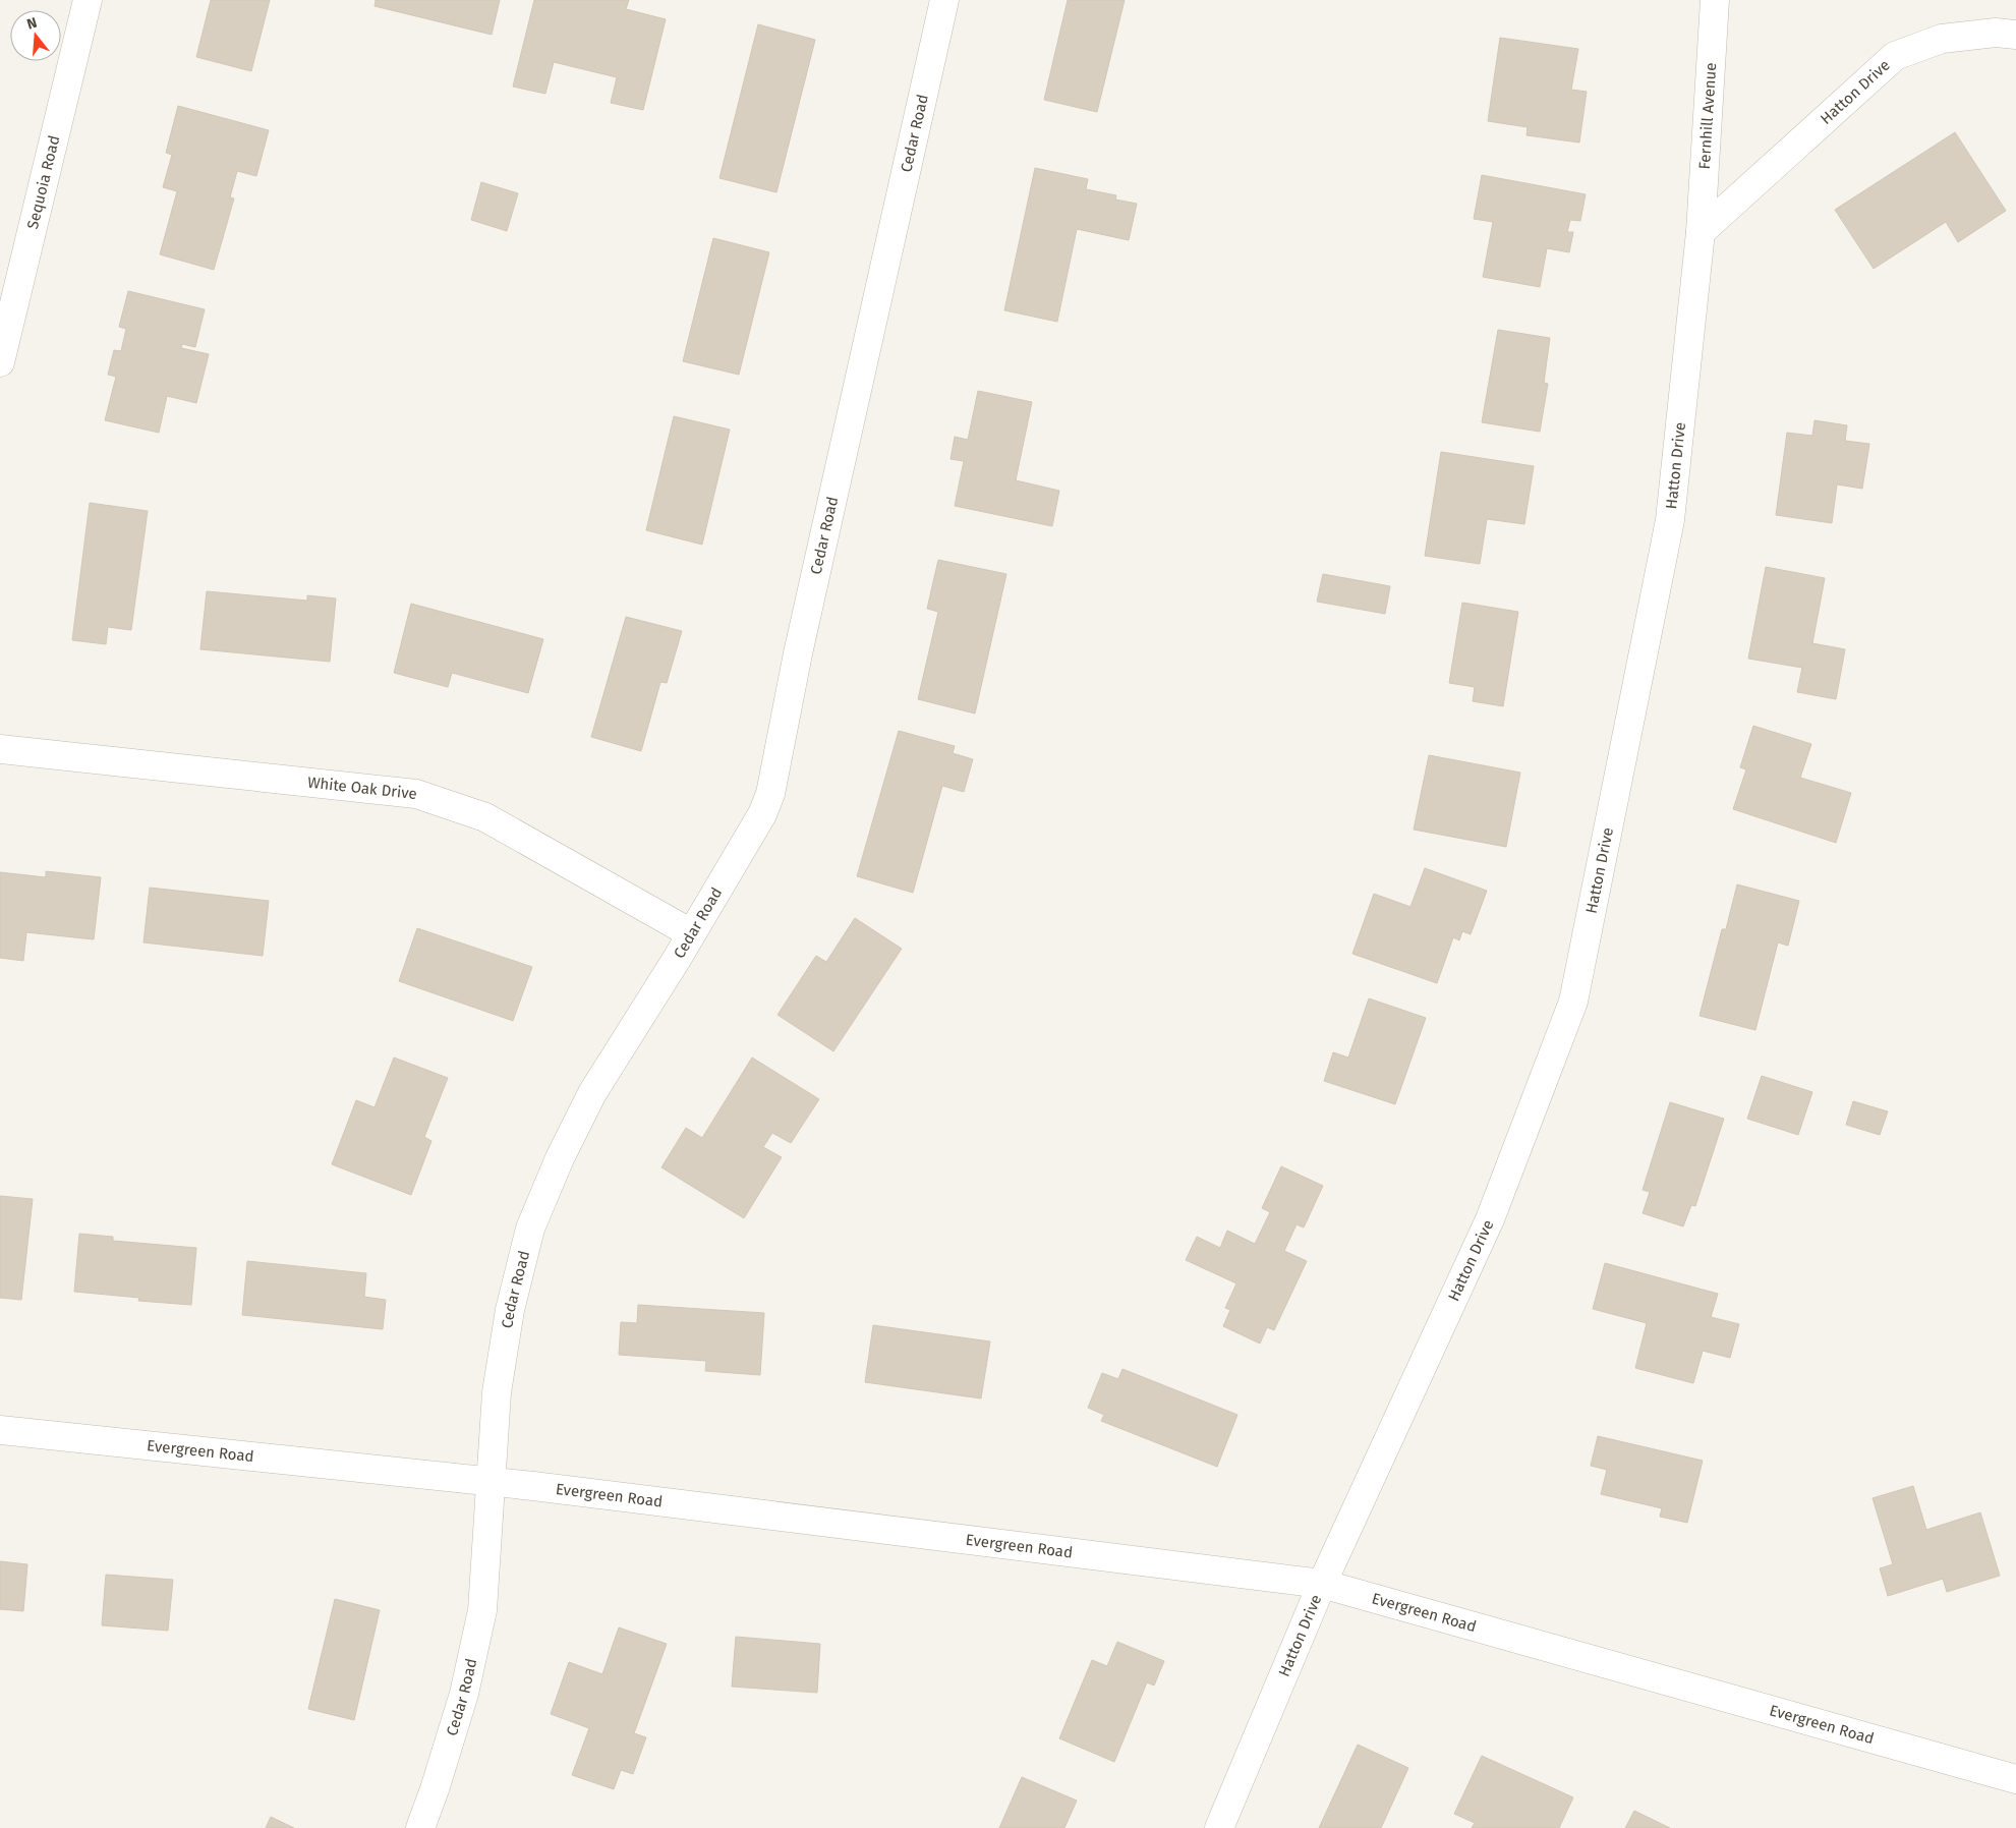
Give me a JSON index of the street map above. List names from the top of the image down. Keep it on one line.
{"streets":{"street":["Hatton Drive","Fernhill Avenue","Cedar Road","Sequoia Road","White Oak Drive","Evergreen Road"]},"crossings":[["Hatton Drive","Fernhill Avenue"],["Hatton Drive","Evergreen Road"],["Cedar Road","White Oak Drive"],["Cedar Road","Evergreen Road"]],"north":"top"}
